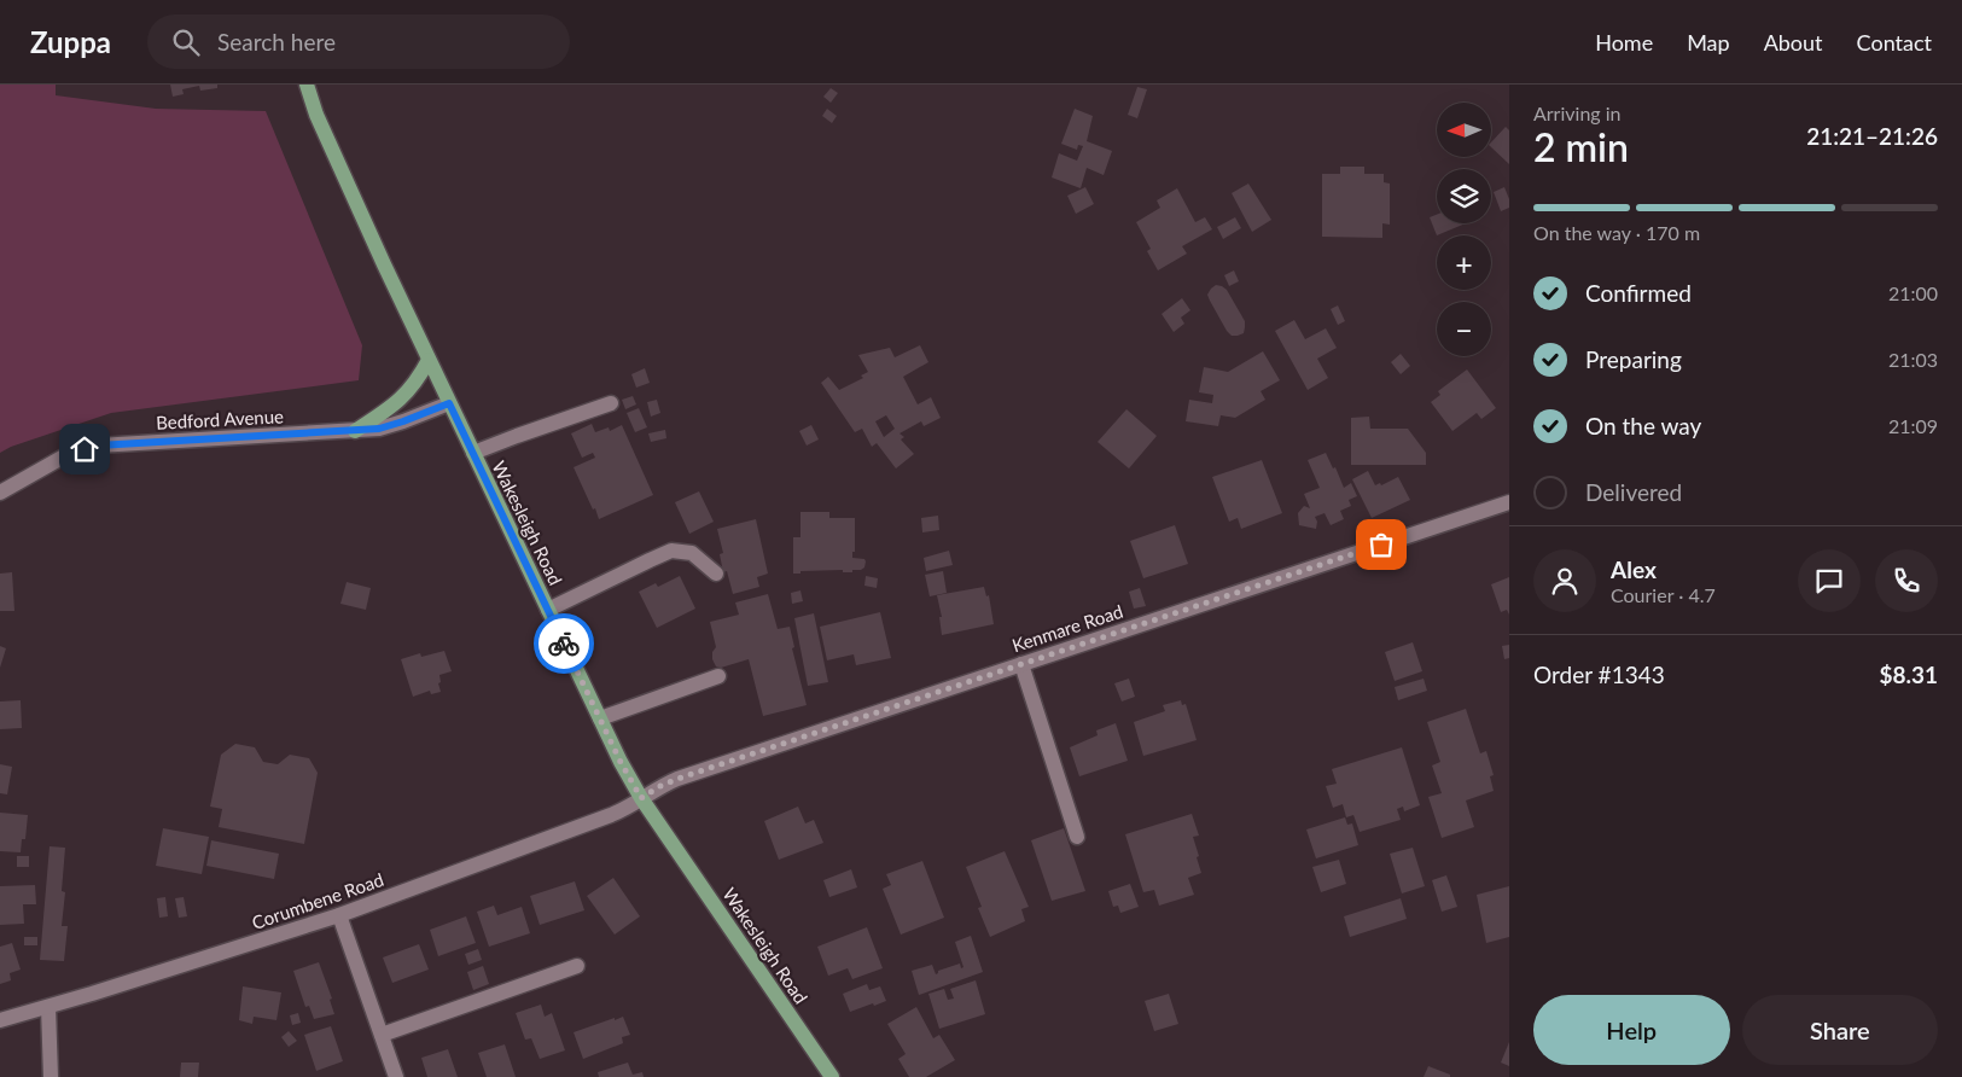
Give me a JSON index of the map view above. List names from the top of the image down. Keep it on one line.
{"streets":{"main road":["Wakesleigh Road"],"street":["Bedford Avenue","Kenmare Road","Corumbene Road"]},"crossings":[["Bedford Avenue","Wakesleigh Road"],["Wakesleigh Road","Kenmare Road"],["Wakesleigh Road","Corumbene Road"],["Kenmare Road","Corumbene Road"]],"north":"left","page":{"header":"Zuppa","search":"Search here","nav":["Home","Map","About","Contact"],"heading":["2 min","Arriving in","21:21–21:26"],"panel":["Alex","Courier · 4.7","Order #1343","$8.31"],"map_buttons":["+","−"],"bar":"On the way · 170 m","list":[["Confirmed","21:00"],["Preparing","21:03"],["On the way","21:09"],"Delivered"],"buttons":["Help","Share"]}}
